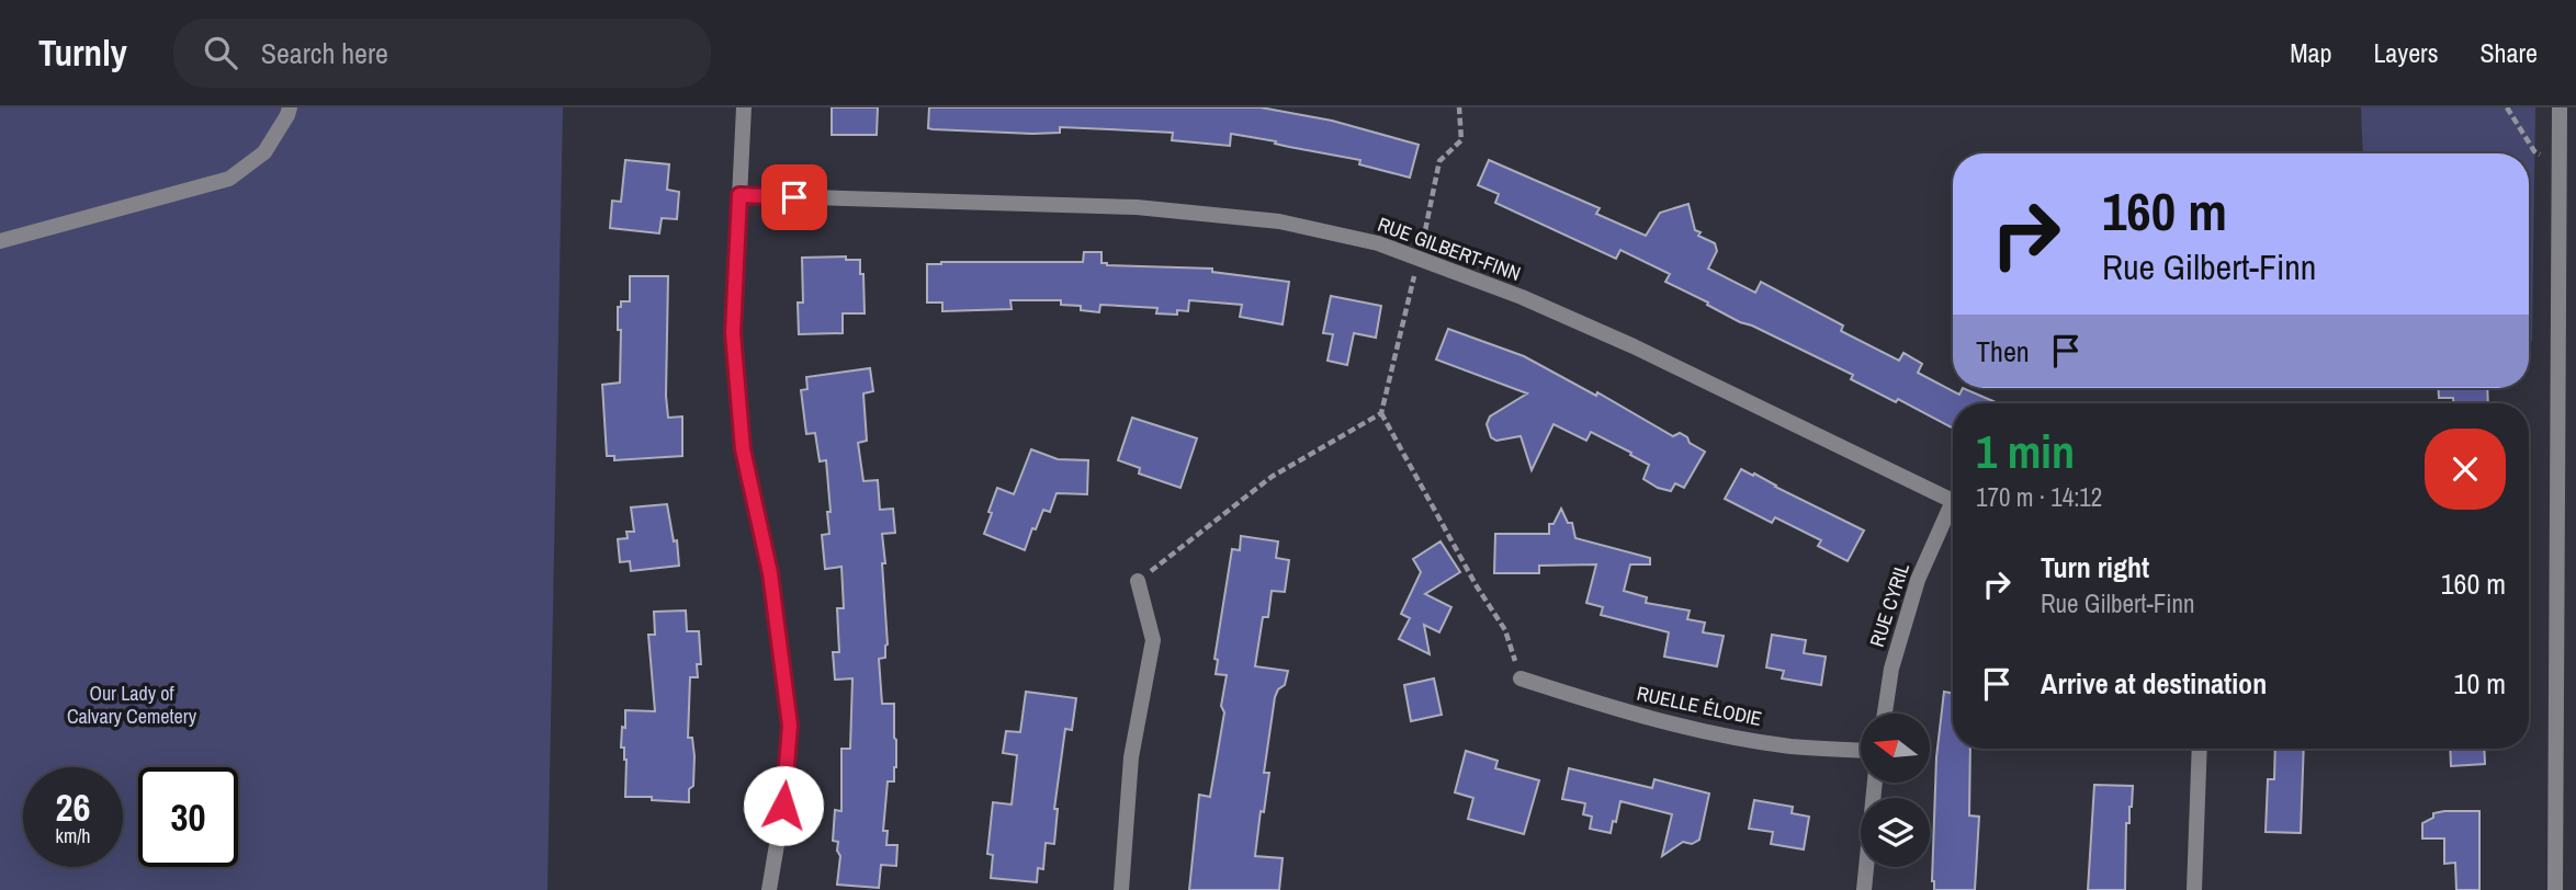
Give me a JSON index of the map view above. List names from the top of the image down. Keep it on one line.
{"streets":{"street":["RUE GILBERT-FINN","RUE CYRIL","RUELLE ÉLODIE"]},"parks":["Our Lady of Calvary Cemetery"],"north":"left","page":{"header":"Turnly","search":"Search here","nav":["Map","Layers","Share"],"turn":["160 m","Rue Gilbert-Finn"],"then":"Then","heading":["1 min","170 m · 14:12"],"list":[{"name":"Turn right","note":"Rue Gilbert-Finn","value":"160 m"},{"name":"Arrive at destination","value":"10 m"}],"speed":"26 km/h","limit":"30"}}
